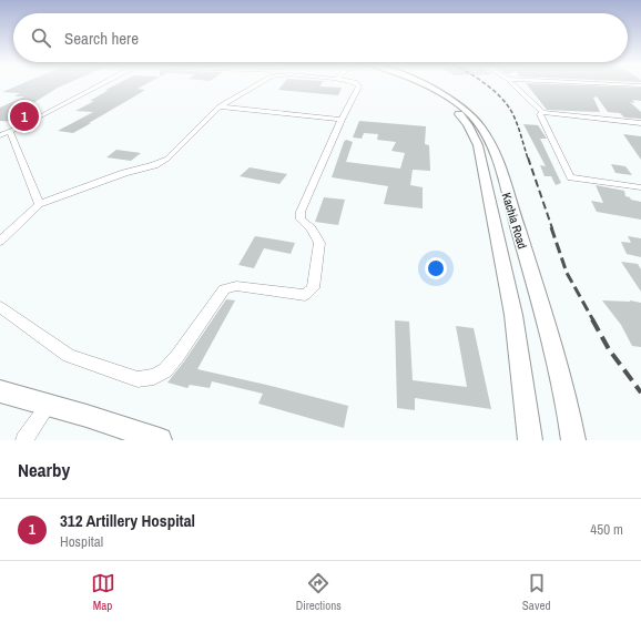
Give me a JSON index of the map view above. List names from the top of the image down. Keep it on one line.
{"streets":{"main road":["Kachia Road"]},"page":{"search":"Search here","pins":"1","heading":"Nearby","list":[{"mark":"1","name":"312 Artillery Hospital","note":"Hospital","value":"450 m"}],"nav":["Map","Directions","Saved"]}}
